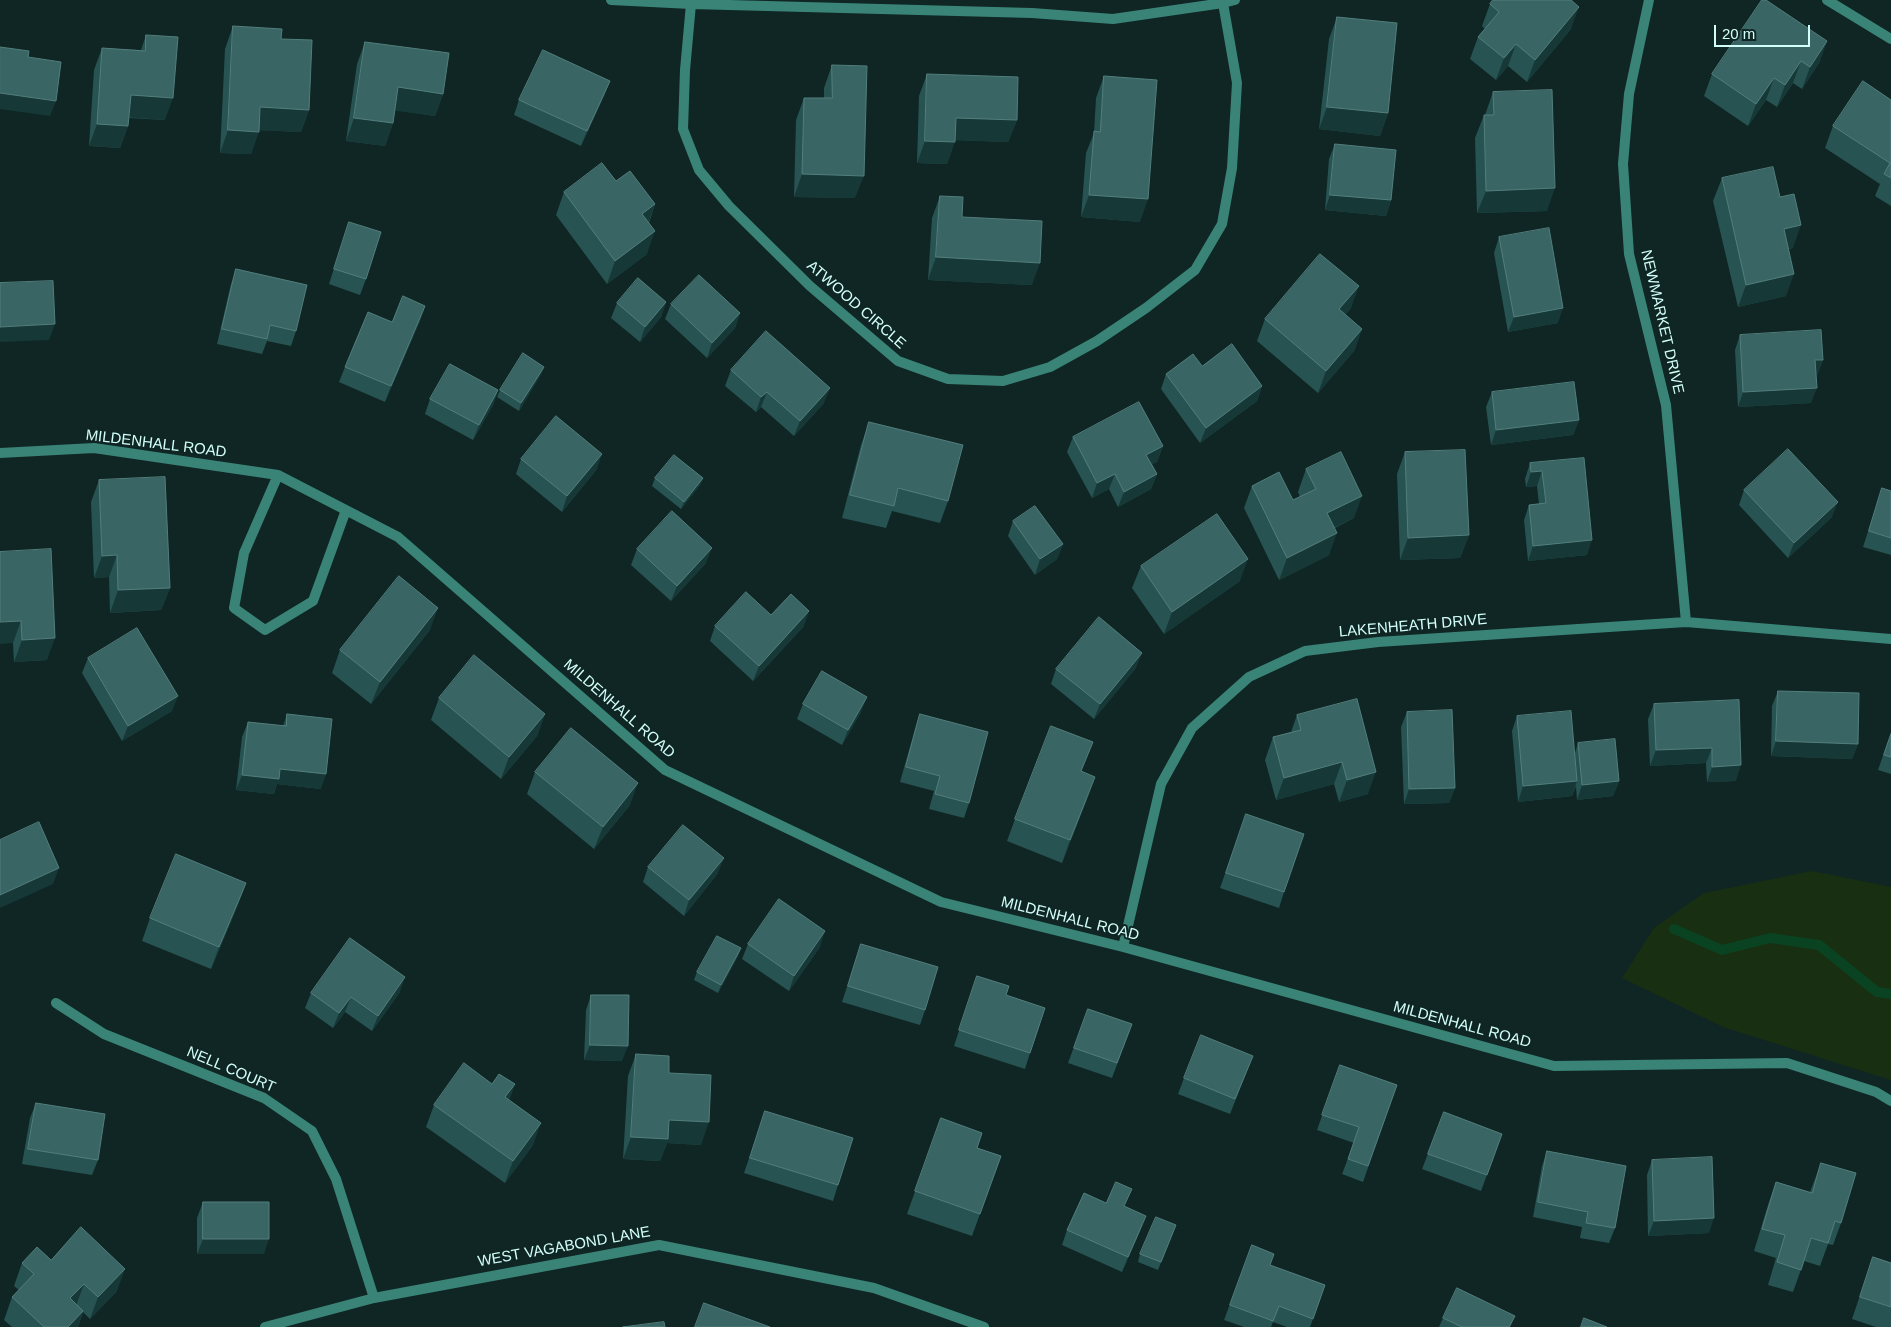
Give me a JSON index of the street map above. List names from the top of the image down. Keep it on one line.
{"streets":{"street":["ATWOOD CIRCLE","NEWMARKET DRIVE","MILDENHALL ROAD","LAKENHEATH DRIVE","NELL COURT","WEST VAGABOND LANE"]},"crossings":[["NEWMARKET DRIVE","LAKENHEATH DRIVE"],["MILDENHALL ROAD","LAKENHEATH DRIVE"],["NELL COURT","WEST VAGABOND LANE"]],"scale_bar":"20 m"}
